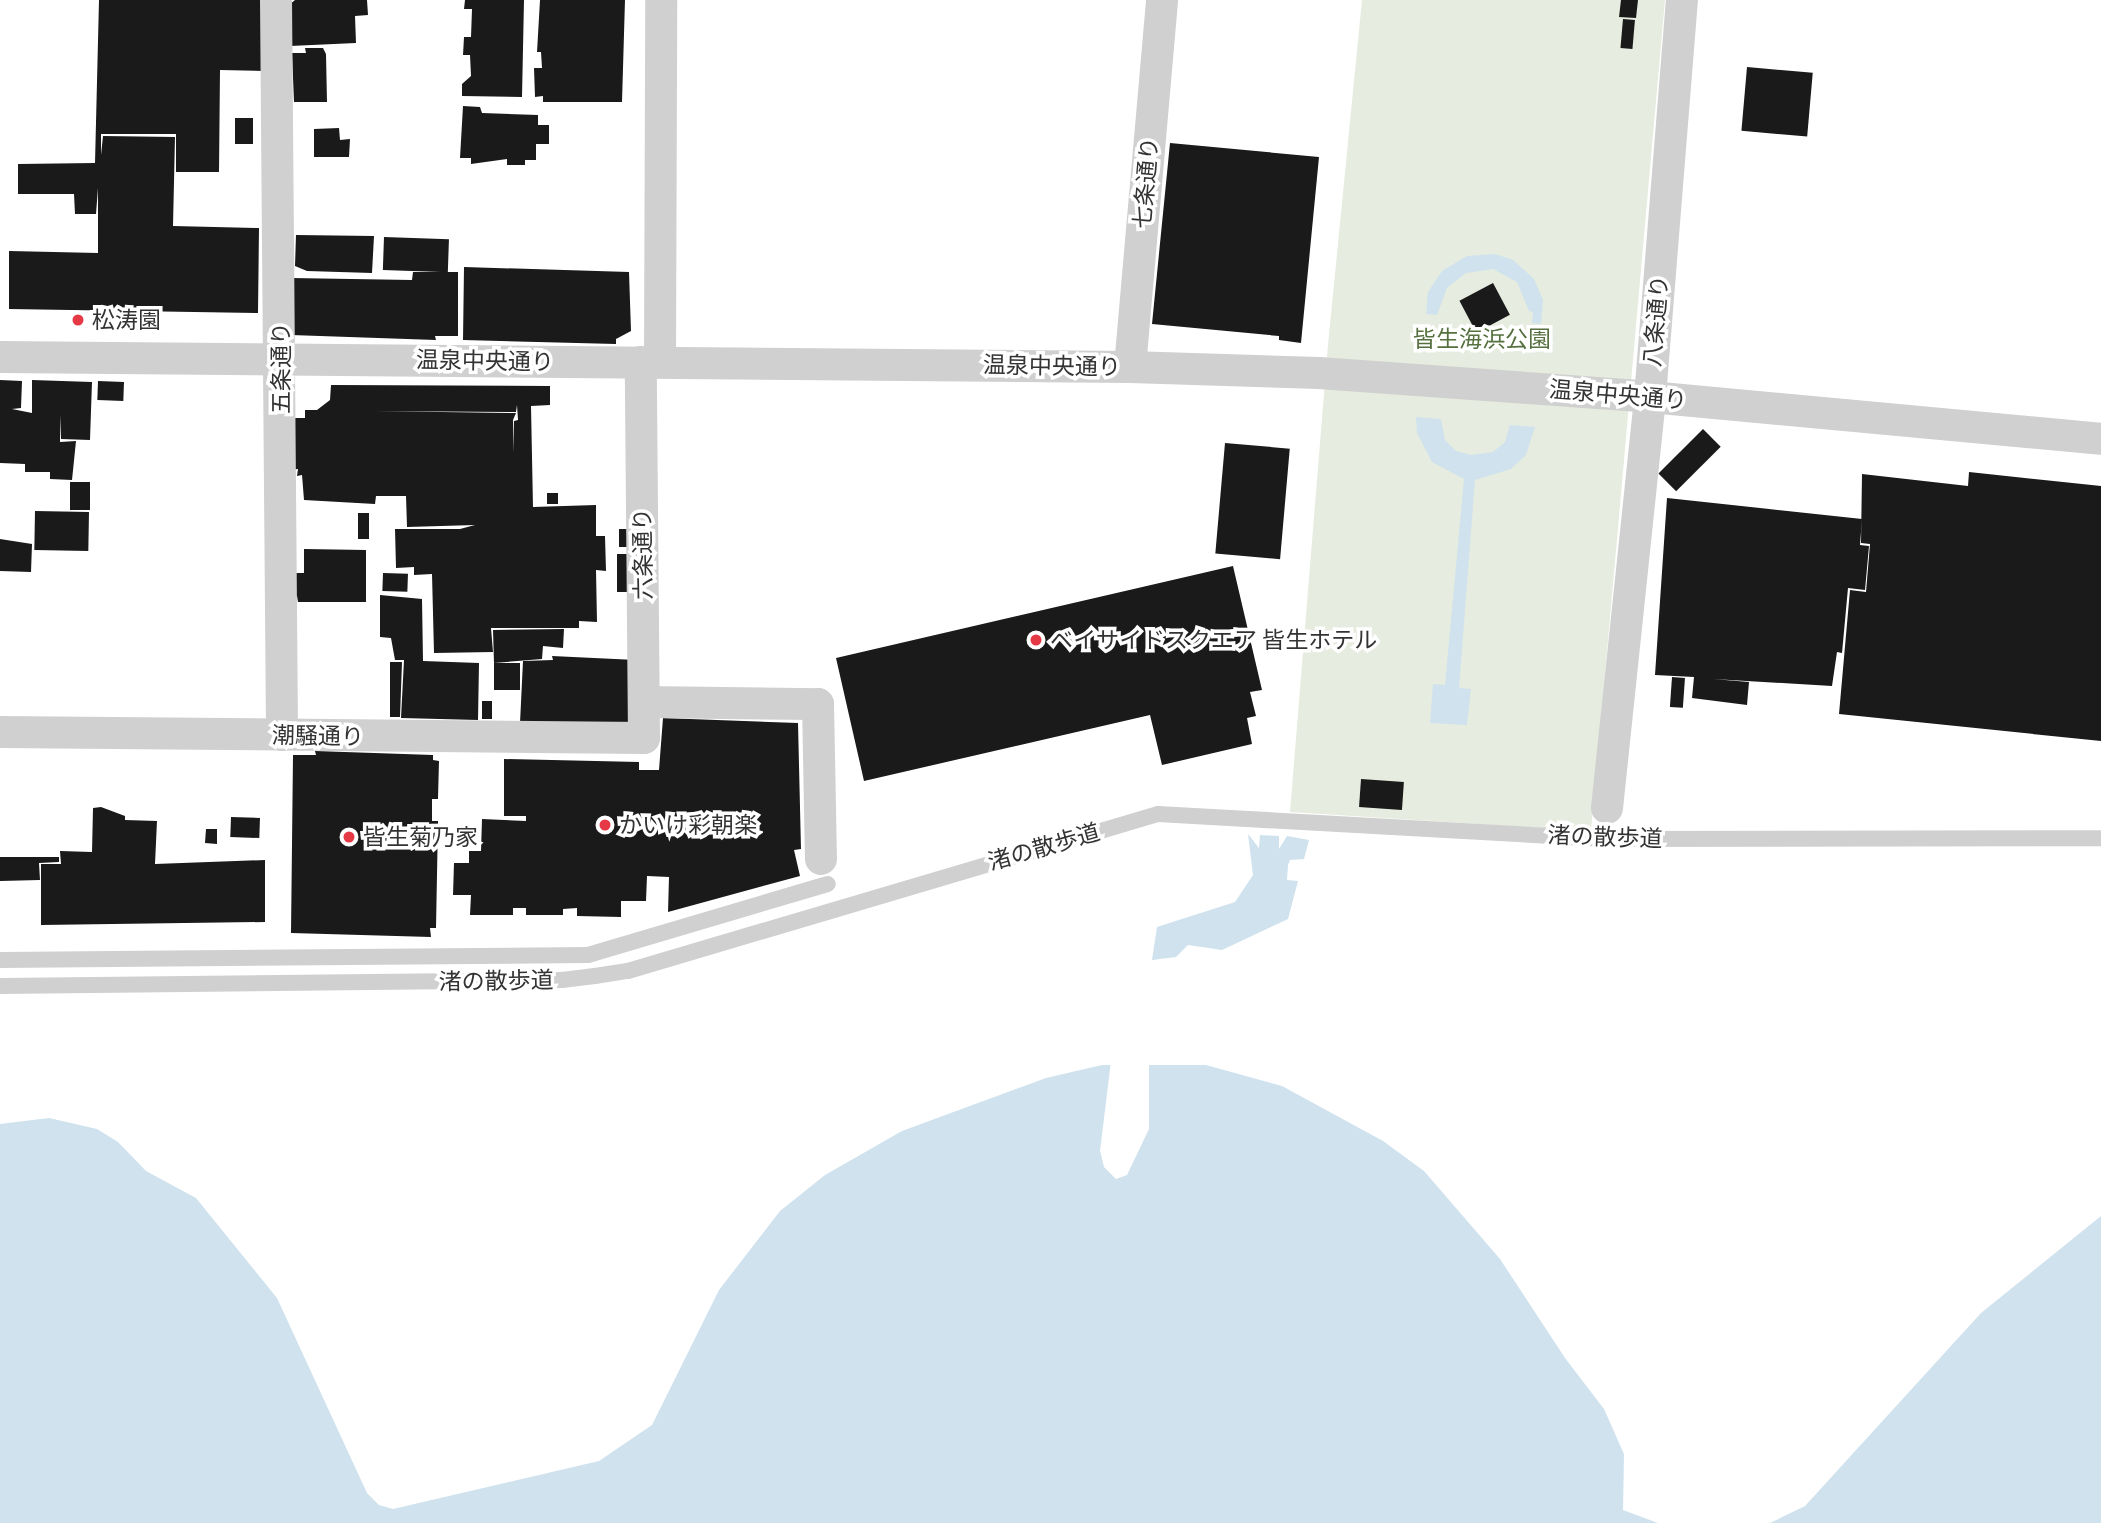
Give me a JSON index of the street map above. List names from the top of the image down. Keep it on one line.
{"streets":{"street":["七条通り","八条通り","温泉中央通り","五条通り","六条通り","潮騒通り"],"lane":["渚の散歩道"]},"crossings":[["七条通り","温泉中央通り"],["八条通り","温泉中央通り"],["温泉中央通り","五条通り"],["温泉中央通り","六条通り"],["五条通り","潮騒通り"],["六条通り","潮騒通り"]],"parks":["皆生海浜公園"],"places":["松涛園","ベイサイドスクエア 皆生ホテル","かいけ彩朝楽","皆生菊乃家"]}
